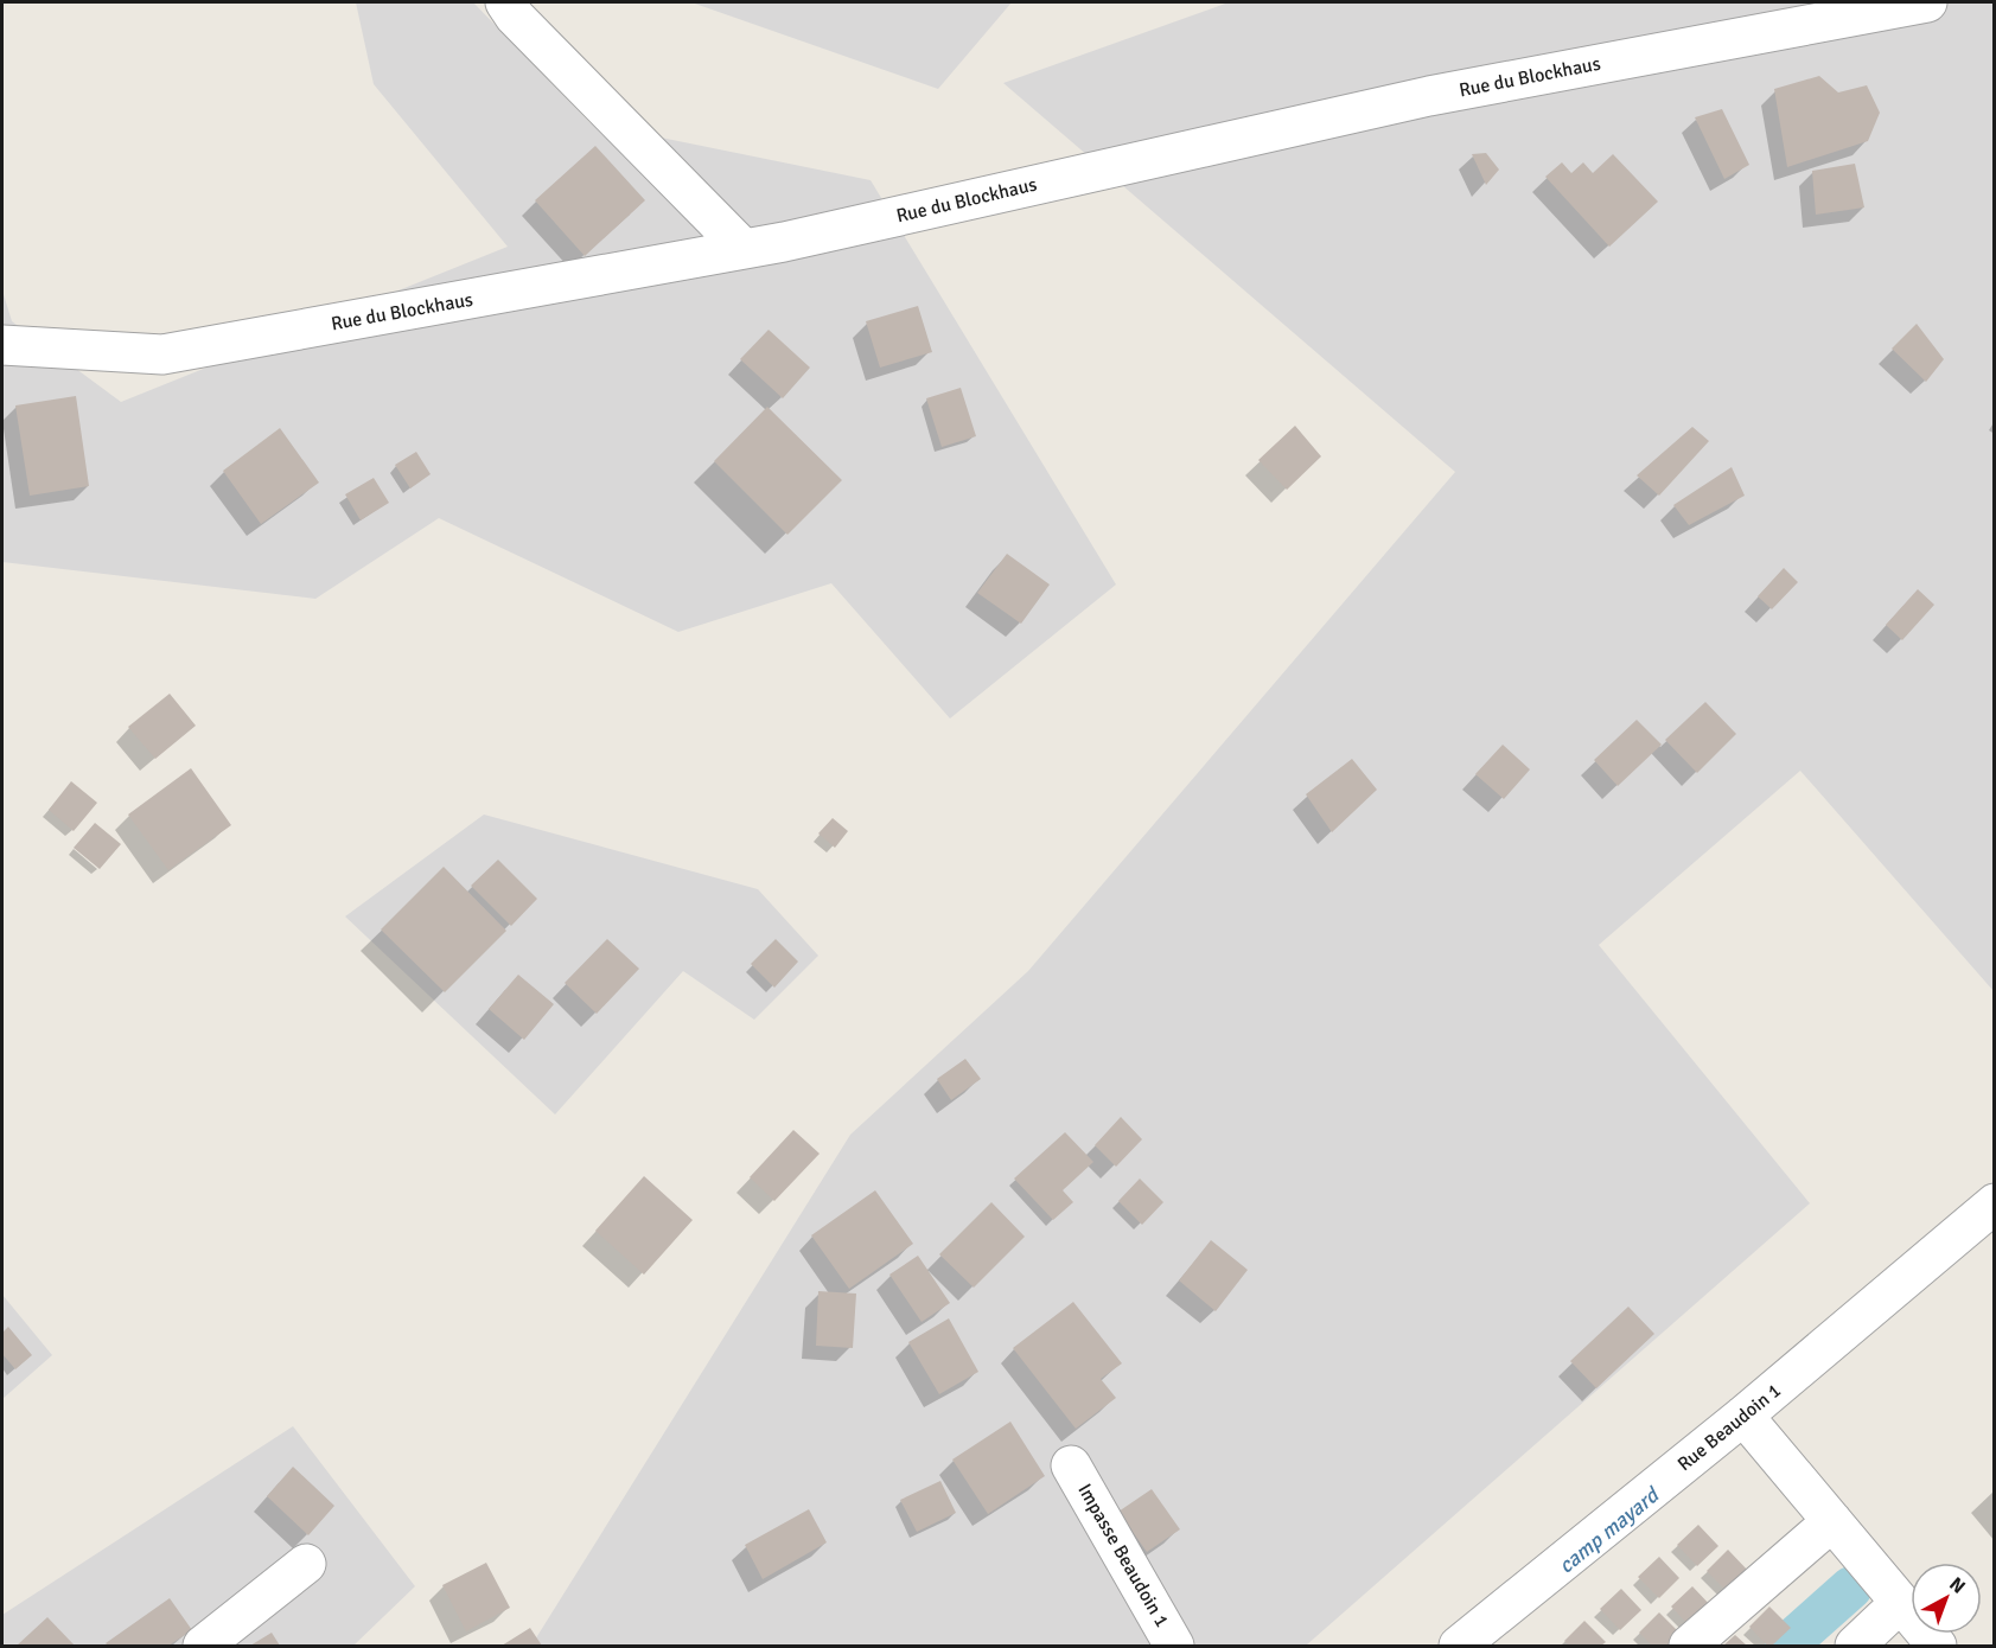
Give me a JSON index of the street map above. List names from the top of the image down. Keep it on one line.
{"streets":{"street":["Rue du Blockhaus","Rue Beaudoin 1","Impasse Beaudoin 1"]},"water":["camp mayard"],"north":"top right"}
